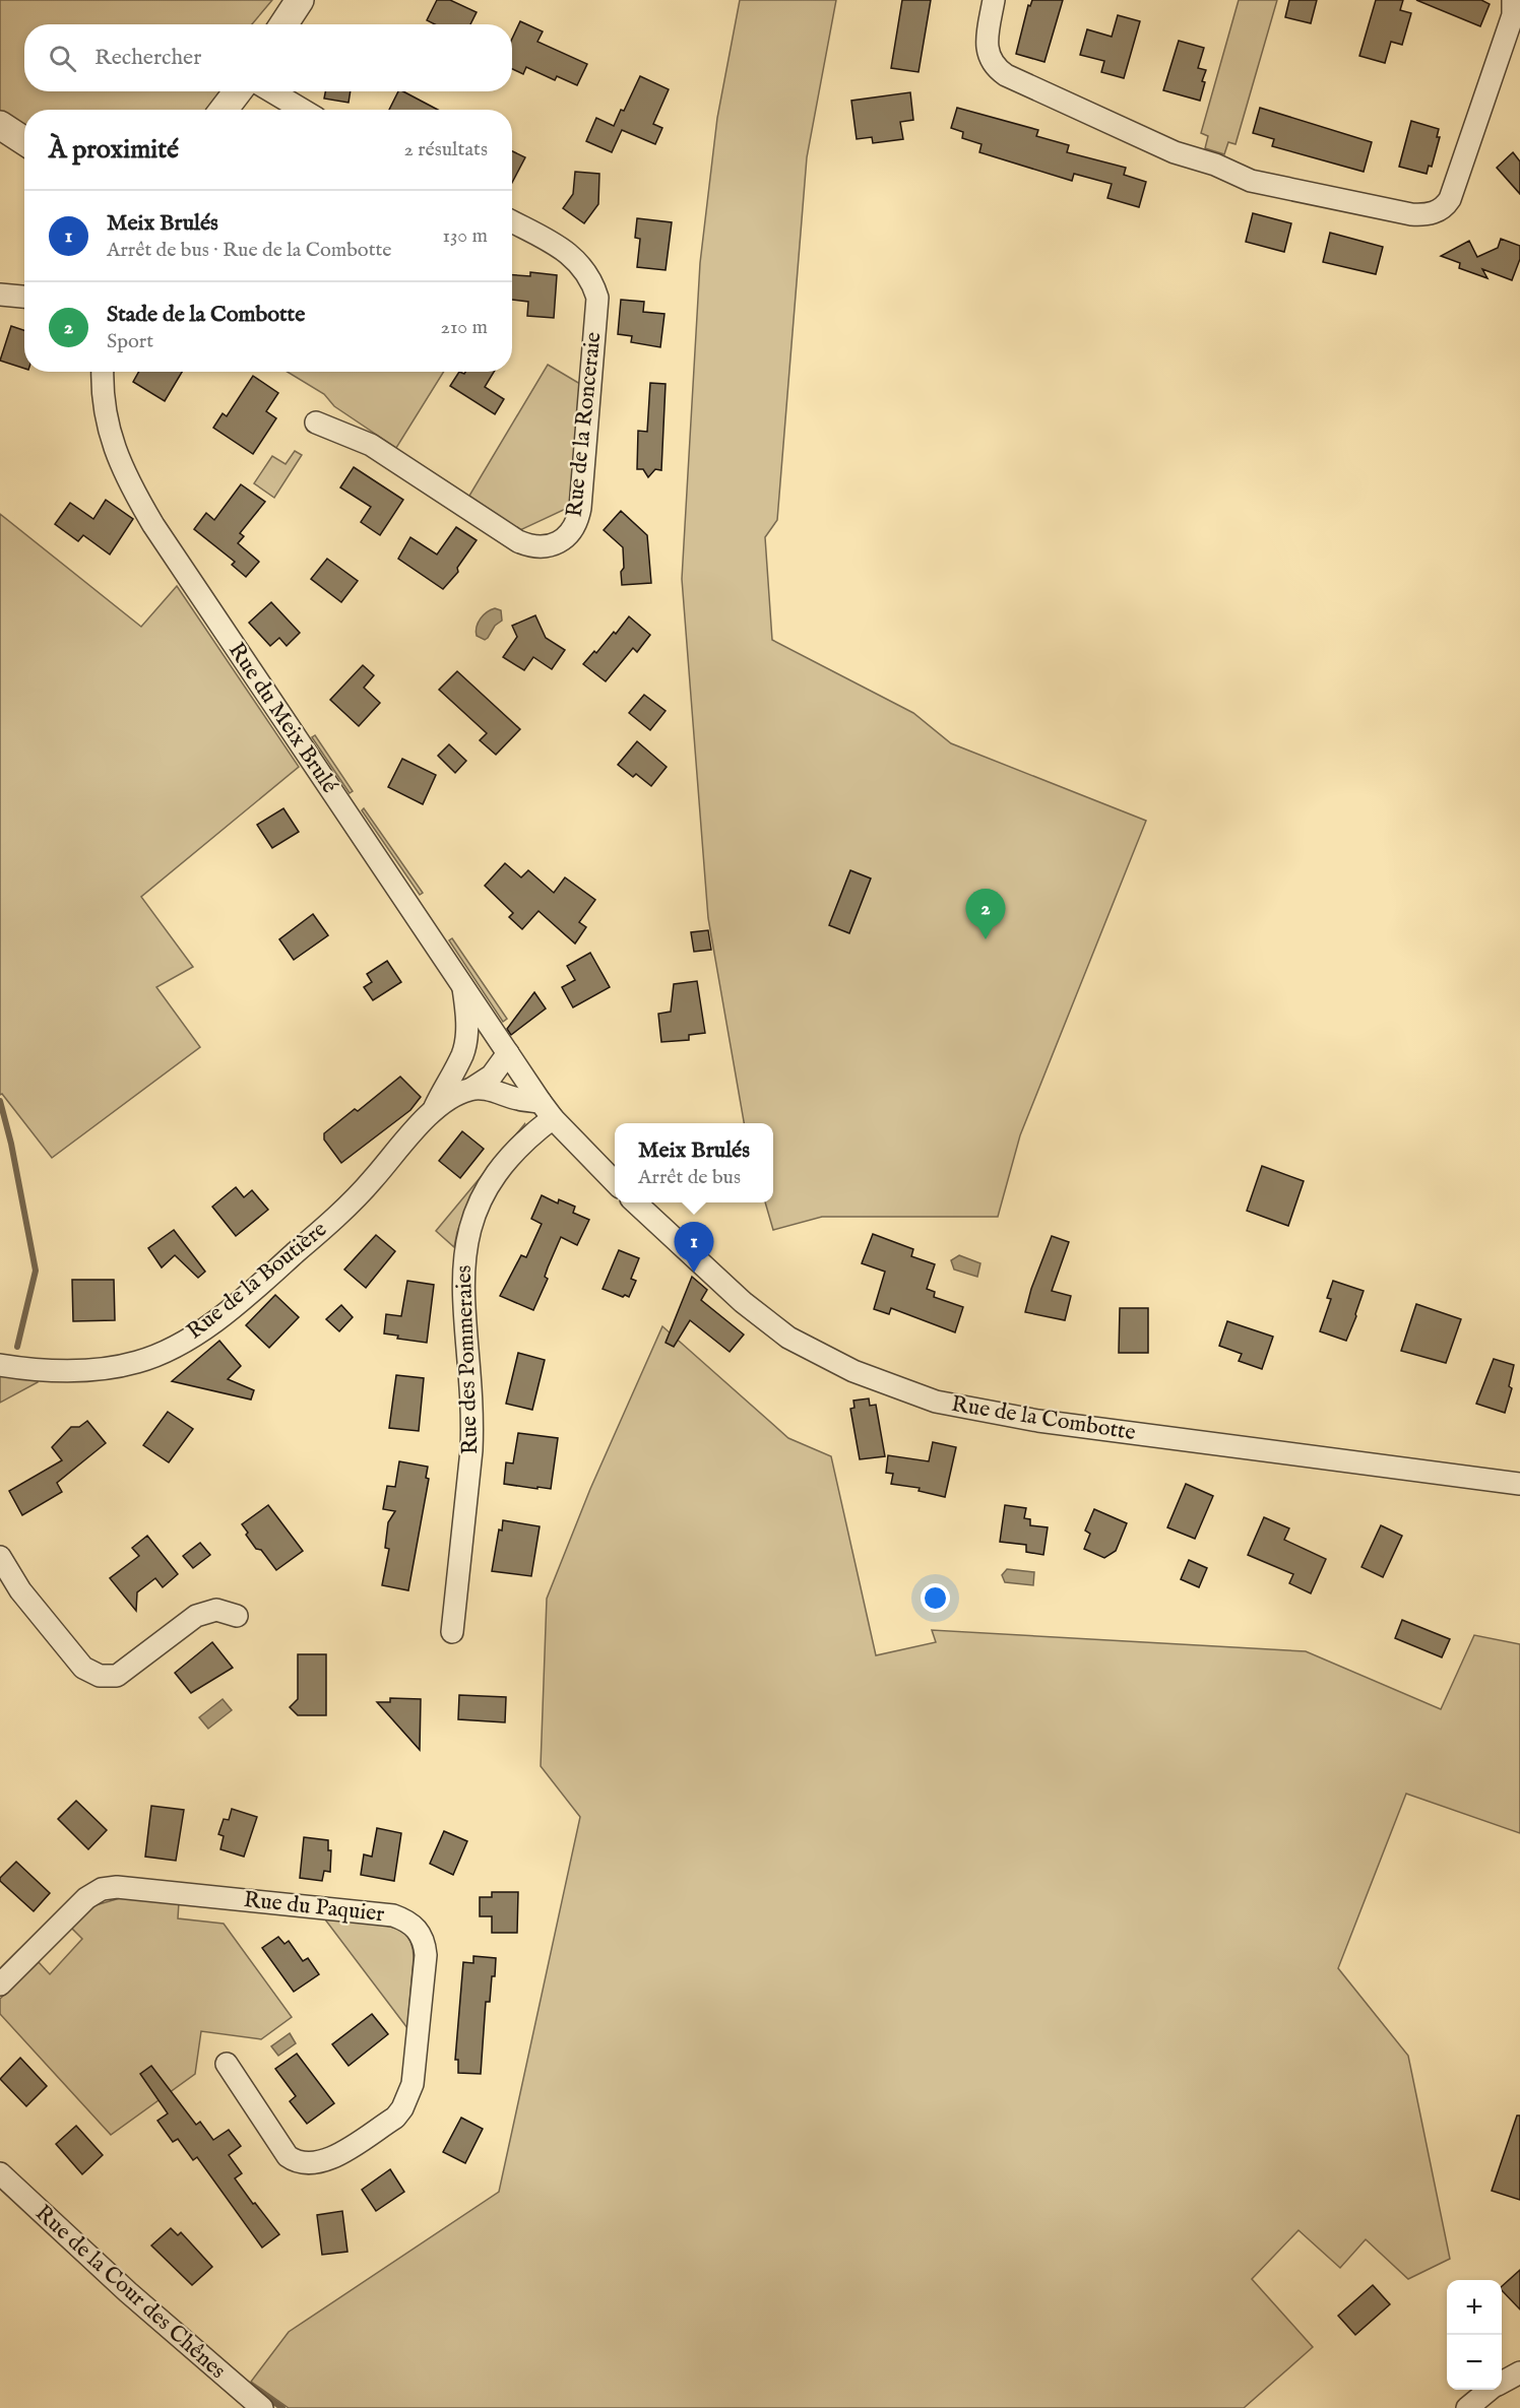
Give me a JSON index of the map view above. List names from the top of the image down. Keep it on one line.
{"streets":{"street":["Rue de la Ronceraie","Rue du Meix Brulé","Rue de la Boutière","Rue des Pommeraies","Rue de la Combotte","Rue du Paquier","Rue de la Cour des Chênes"]},"crossings":[["Rue du Meix Brulé","Rue de la Boutière"]],"page":{"search":"Rechercher","heading":["À proximité","2 résultats"],"list":[{"mark":"1","name":"Meix Brulés","note":"Arrêt de bus · Rue de la Combotte","value":"130 m"},{"mark":"2","name":"Stade de la Combotte","note":"Sport","value":"210 m"}],"pins":["2","1"],"popup":["Meix Brulés","Arrêt de bus"],"map_buttons":["+","−"]}}
